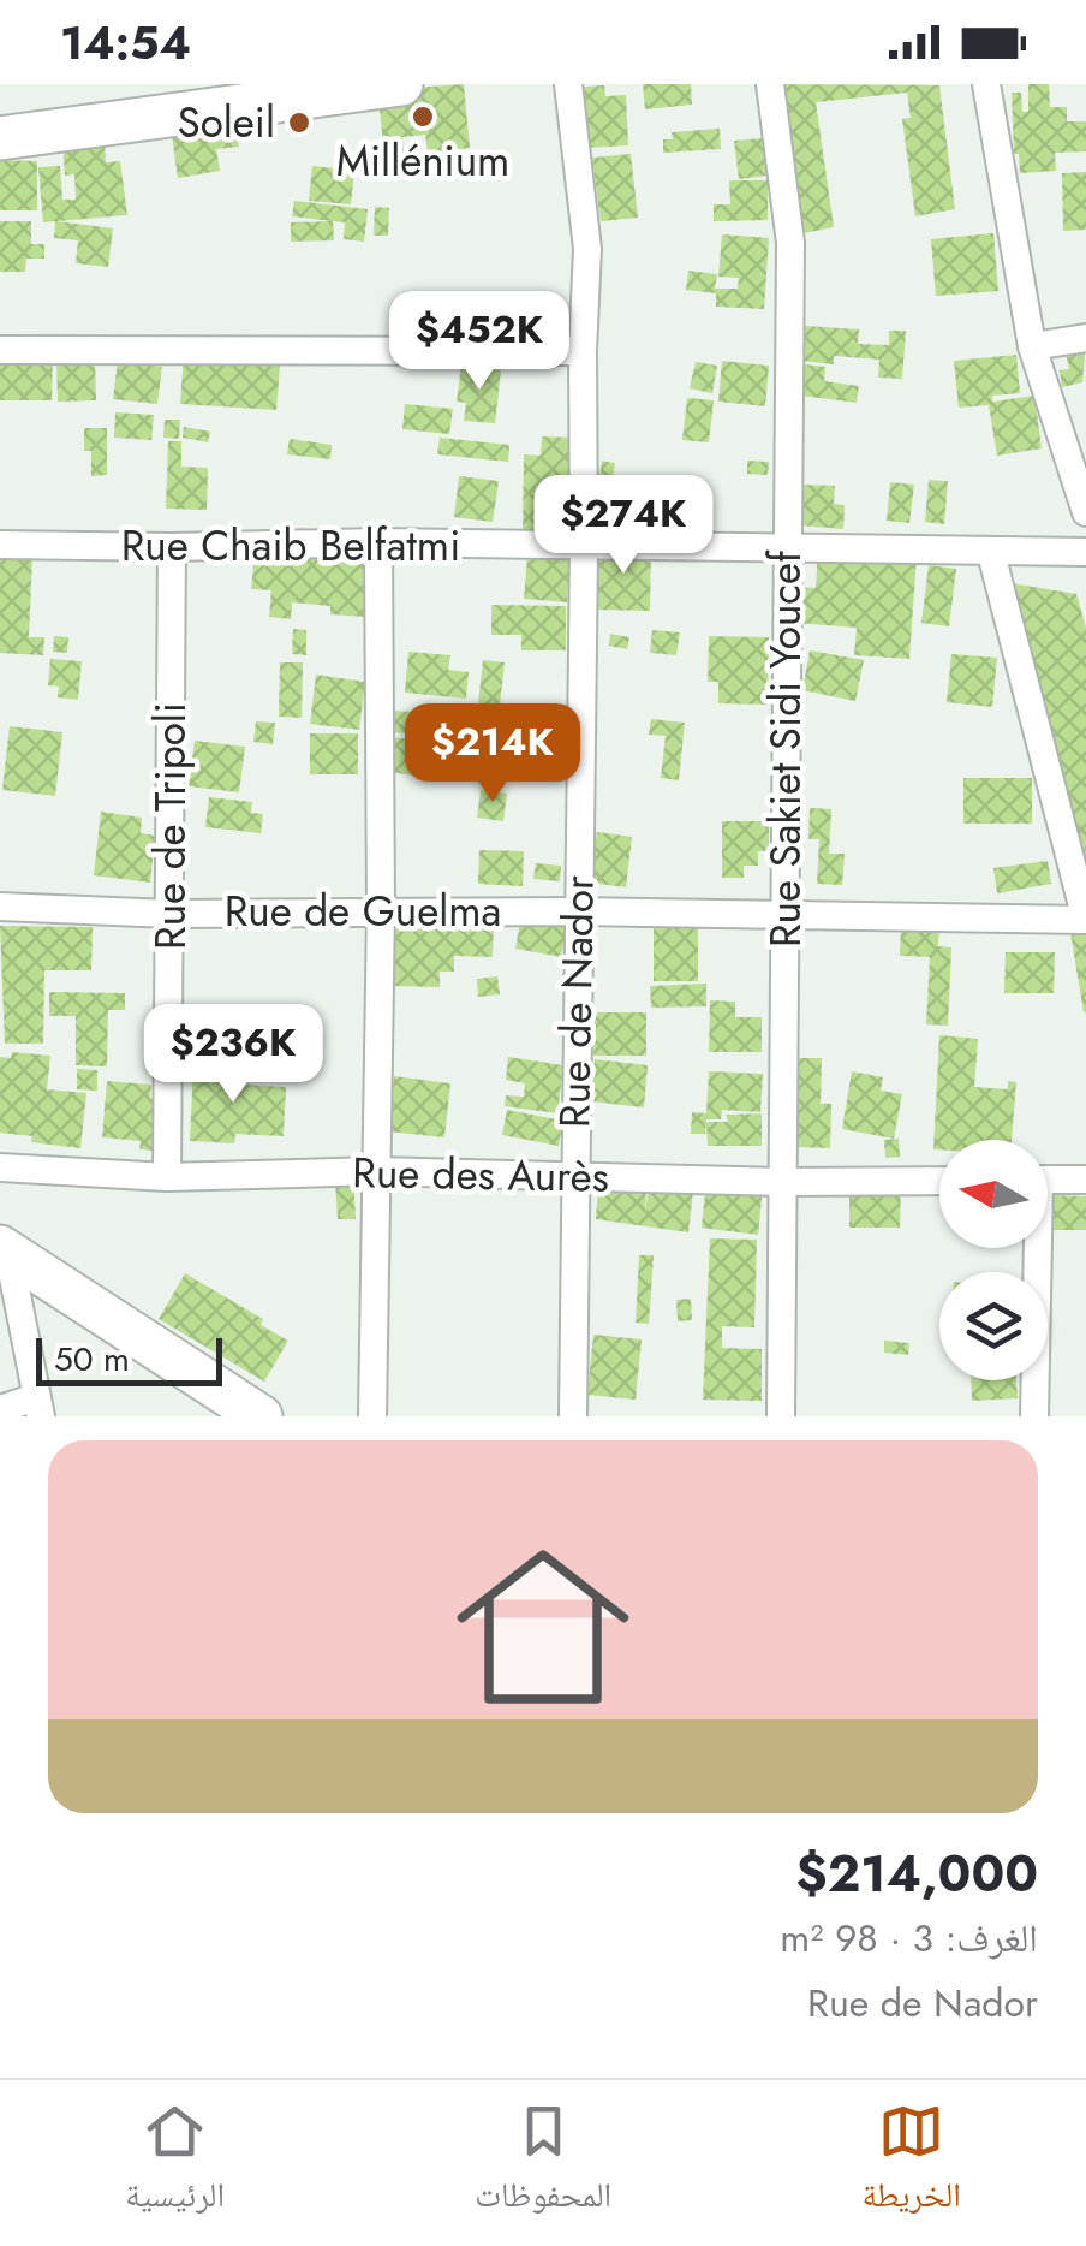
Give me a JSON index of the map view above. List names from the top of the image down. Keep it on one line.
{"streets":{"street":["Rue Chaib Belfatmi","Rue Sakiet Sidi Youcef","Rue de Tripoli","Rue de Guelma","Rue de Nador","Rue des Aurès"]},"crossings":[["Rue Chaib Belfatmi","Rue Sakiet Sidi Youcef"],["Rue Chaib Belfatmi","Rue de Tripoli"],["Rue Chaib Belfatmi","Rue de Nador"],["Rue Sakiet Sidi Youcef","Rue de Guelma"],["Rue Sakiet Sidi Youcef","Rue des Aurès"],["Rue de Tripoli","Rue de Guelma"],["Rue de Tripoli","Rue des Aurès"],["Rue de Guelma","Rue de Nador"],["Rue de Nador","Rue des Aurès"]],"places":["Millénium","Soleil"],"scale_bar":"50 m","north":"left","page":{"status":"14:54","price":["$452K","$274K","$214K","$236K"],"scale":"50 m","list":[{"name":"$214,000","note":"الغرف: 3 · 98 m² · Rue de Nador"}],"tabs":["الخريطة","المحفوظات","الرئيسية"]}}
